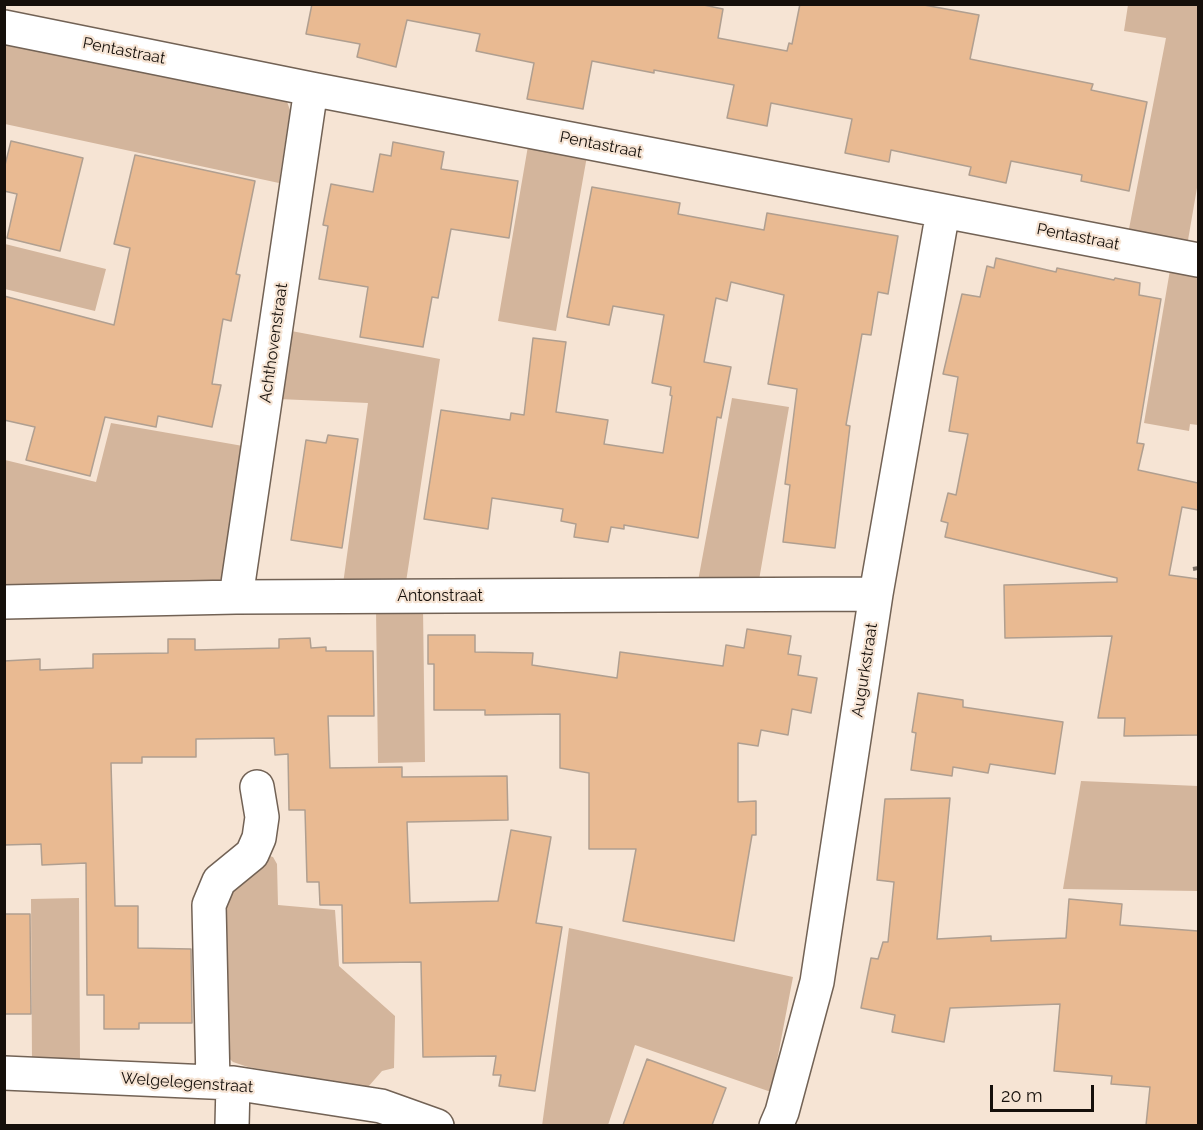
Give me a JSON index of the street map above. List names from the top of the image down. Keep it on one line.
{"streets":{"street":["Pentastraat","Achthovenstraat","Antonstraat","Augurkstraat","Welgelegenstraat"]},"crossings":[["Pentastraat","Achthovenstraat"],["Pentastraat","Augurkstraat"],["Achthovenstraat","Antonstraat"],["Antonstraat","Augurkstraat"]],"scale_bar":"20 m"}
